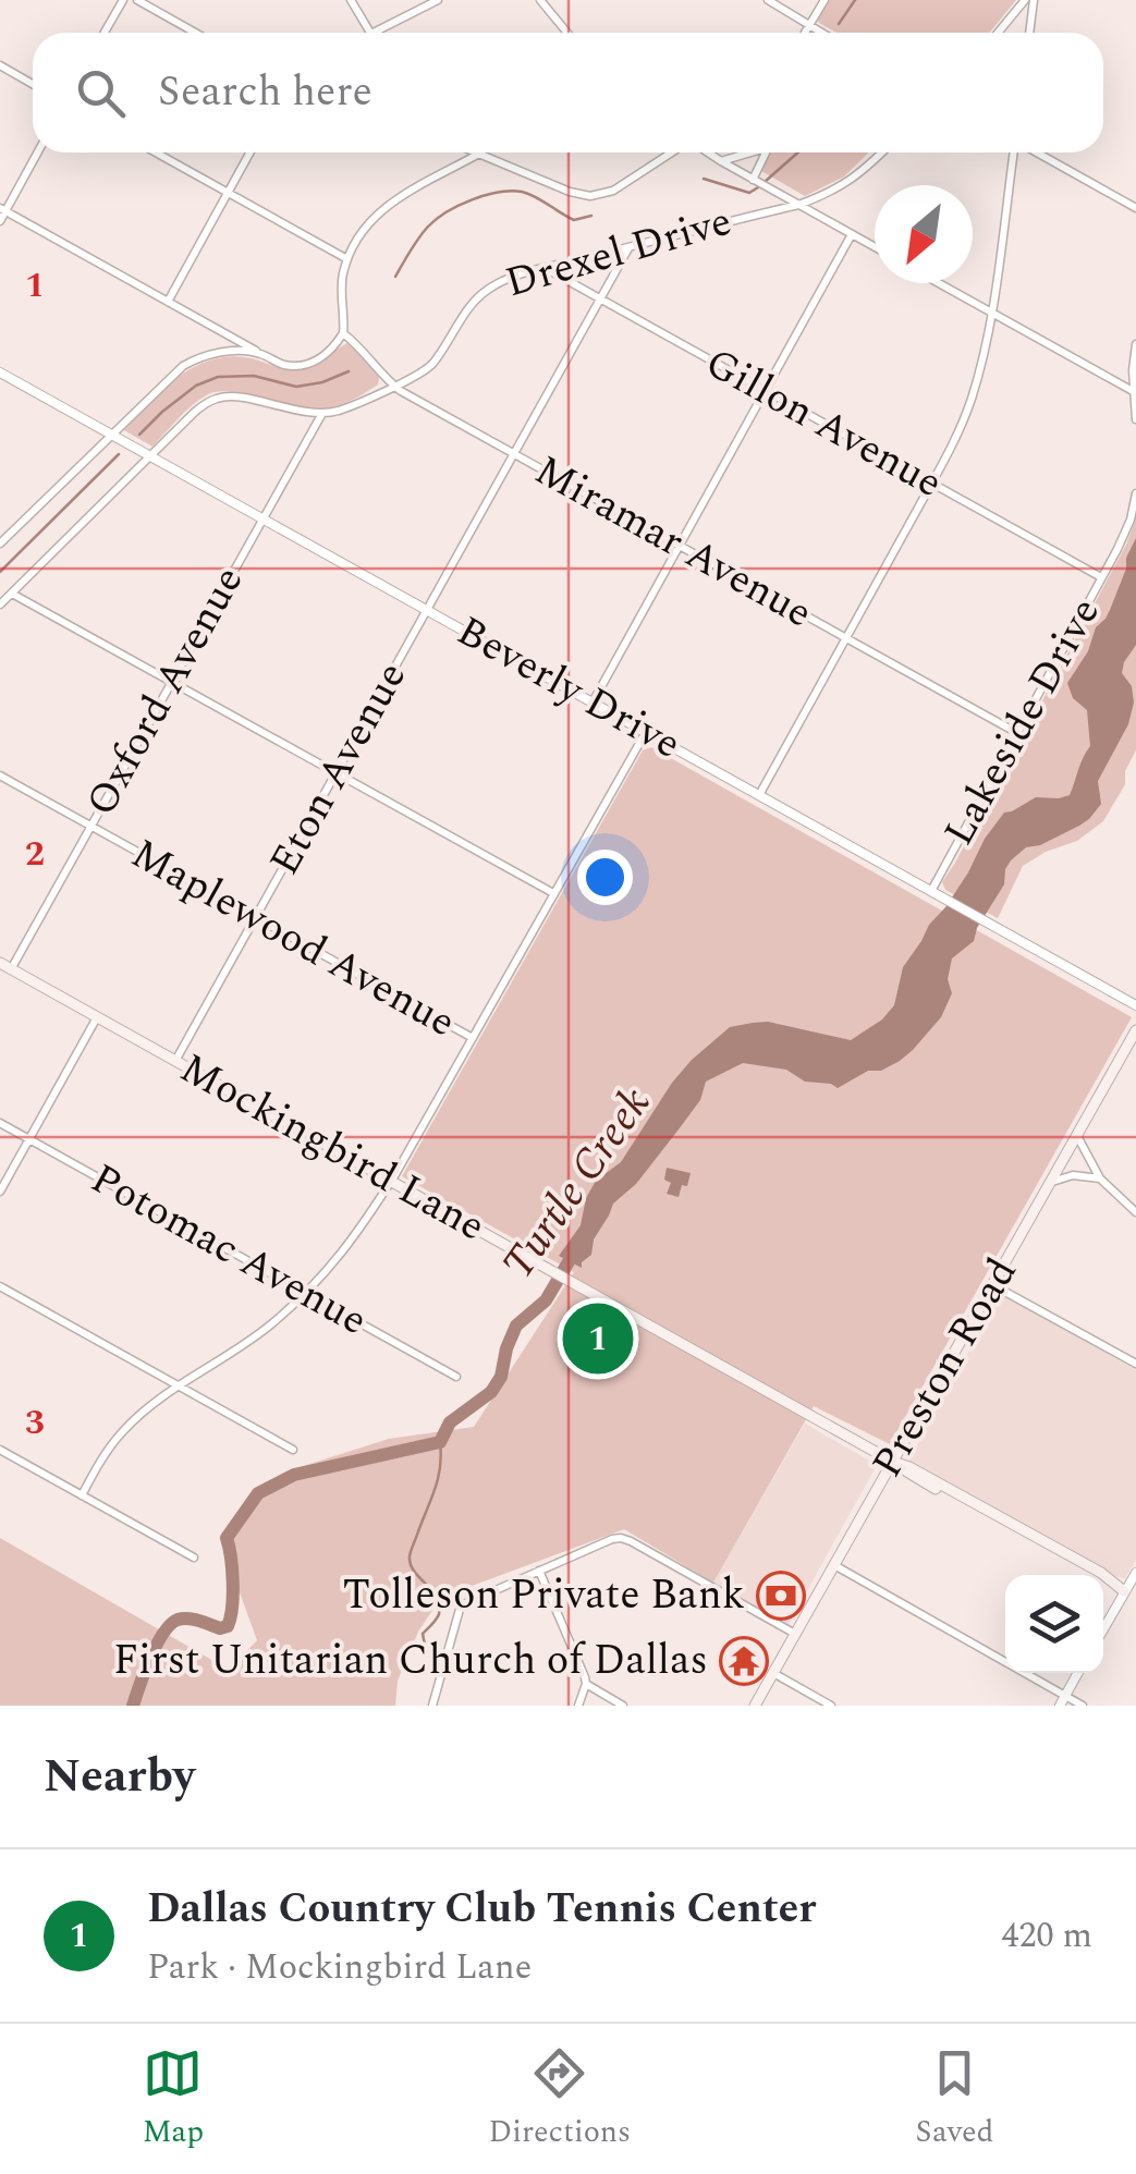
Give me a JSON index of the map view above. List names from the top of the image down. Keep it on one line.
{"streets":{"main road":["Mockingbird Lane","Preston Road"],"street":["Drexel Drive","Gillon Avenue","Miramar Avenue","Beverly Drive","Oxford Avenue","Lakeside Drive","Eton Avenue","Maplewood Avenue","Potomac Avenue"]},"crossings":[["Drexel Drive","Gillon Avenue"],["Drexel Drive","Miramar Avenue"],["Drexel Drive","Oxford Avenue"],["Drexel Drive","Eton Avenue"],["Gillon Avenue","Lakeside Drive"],["Gillon Avenue","Eton Avenue"],["Miramar Avenue","Lakeside Drive"],["Miramar Avenue","Eton Avenue"],["Beverly Drive","Oxford Avenue"],["Beverly Drive","Lakeside Drive"],["Beverly Drive","Eton Avenue"],["Oxford Avenue","Maplewood Avenue"],["Oxford Avenue","Mockingbird Lane"],["Eton Avenue","Maplewood Avenue"],["Eton Avenue","Mockingbird Lane"],["Mockingbird Lane","Preston Road"]],"water":["Turtle Creek"],"places":{"bank":["Tolleson Private Bank"],"temple":["First Unitarian Church of Dallas"]},"north":"bottom left","page":{"search":"Search here","pins":"1","heading":"Nearby","list":[{"mark":"1","name":"Dallas Country Club Tennis Center","note":"Park · Mockingbird Lane","value":"420 m"}],"nav":["Map","Directions","Saved"]},"grid":{"rows":["1","2","3"]}}
